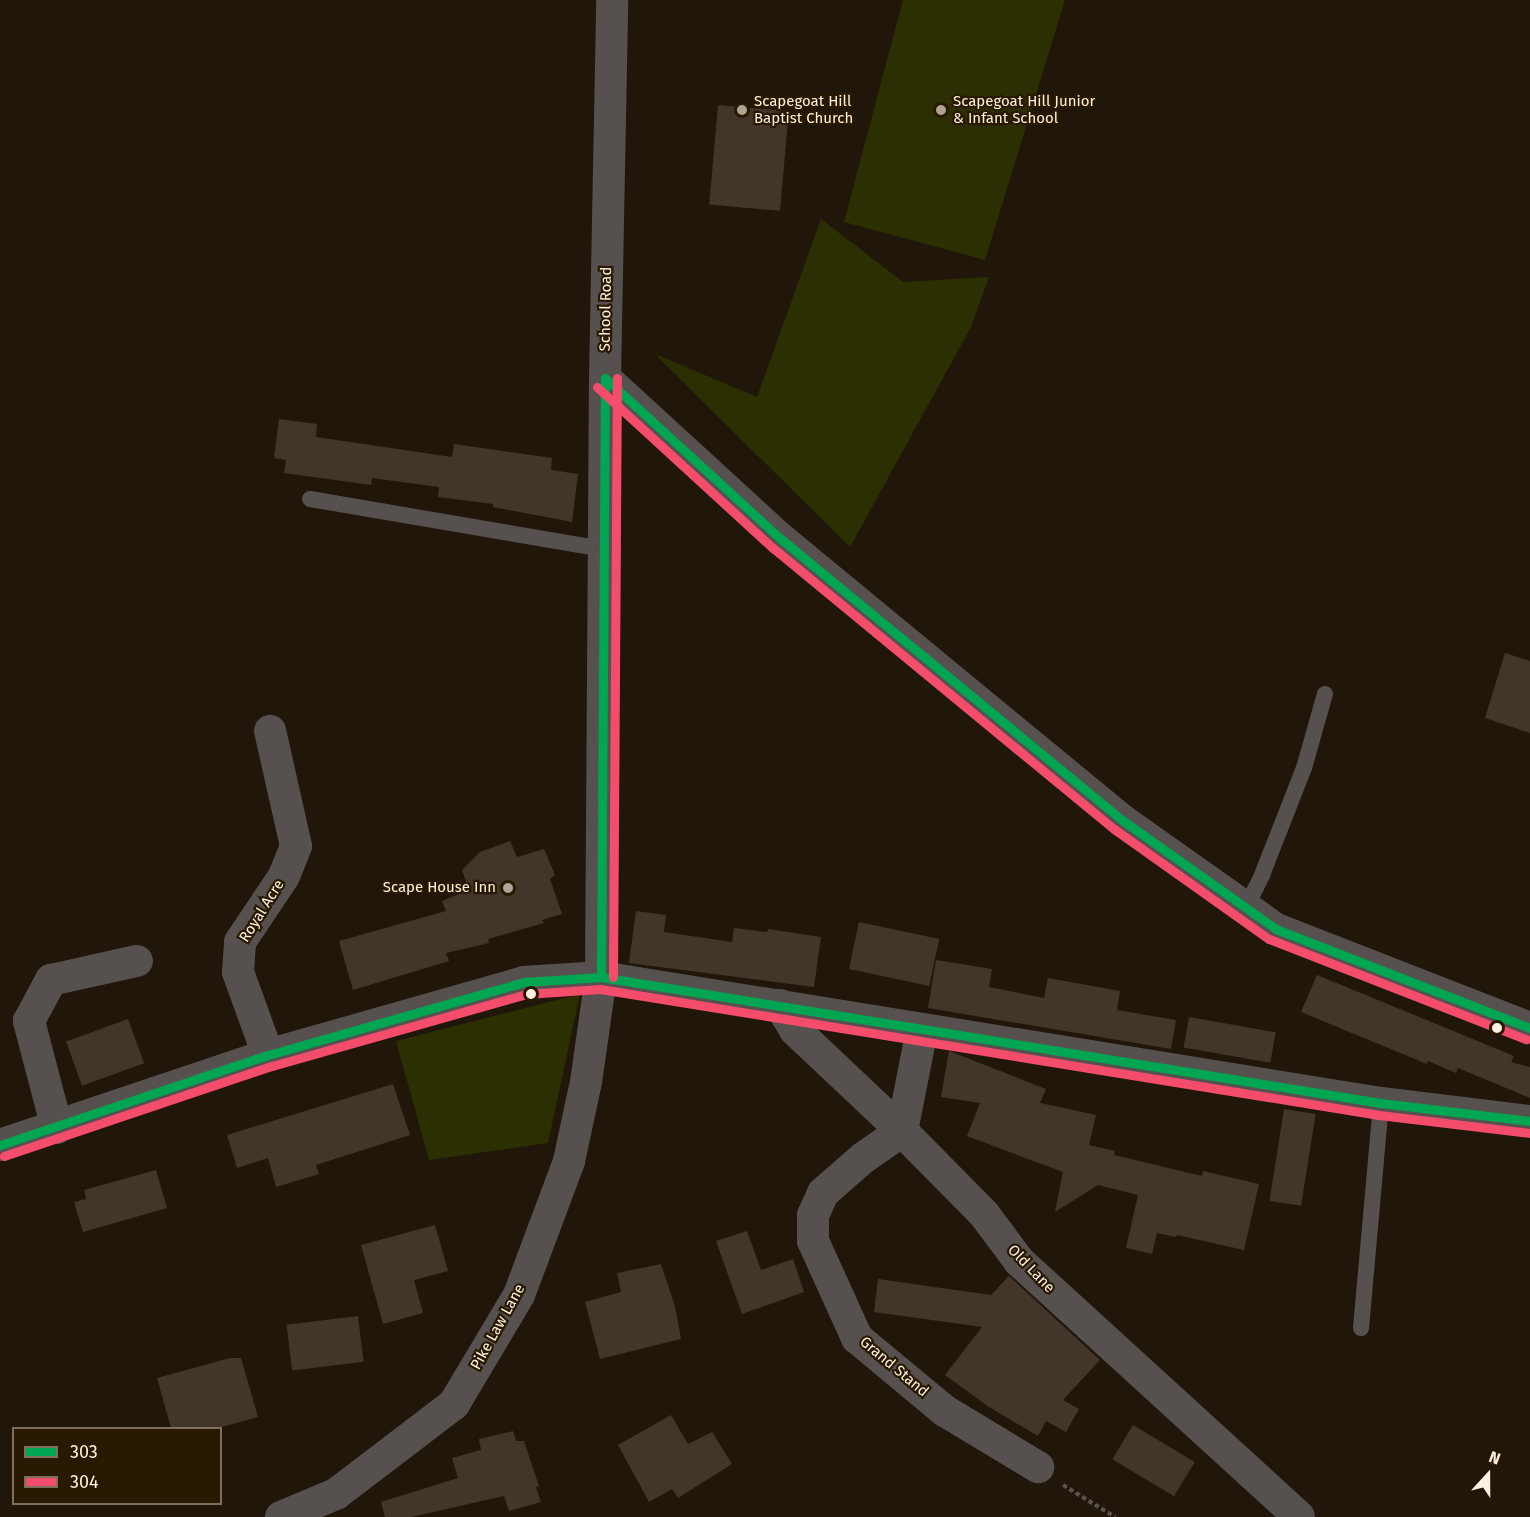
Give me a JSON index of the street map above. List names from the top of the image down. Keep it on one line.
{"streets":{"street":["School Road","Royal Acre","Old Lane","Pike Law Lane","Grand Stand"]},"crossings":[["School Road","Pike Law Lane"],["Old Lane","Grand Stand"]],"places":["Scapegoat Hill Baptist Church","Scapegoat Hill Junior & Infant School","Scape House Inn"],"lines":["transit line 303","transit line 304"],"legend":["303","304"],"north":"top"}
